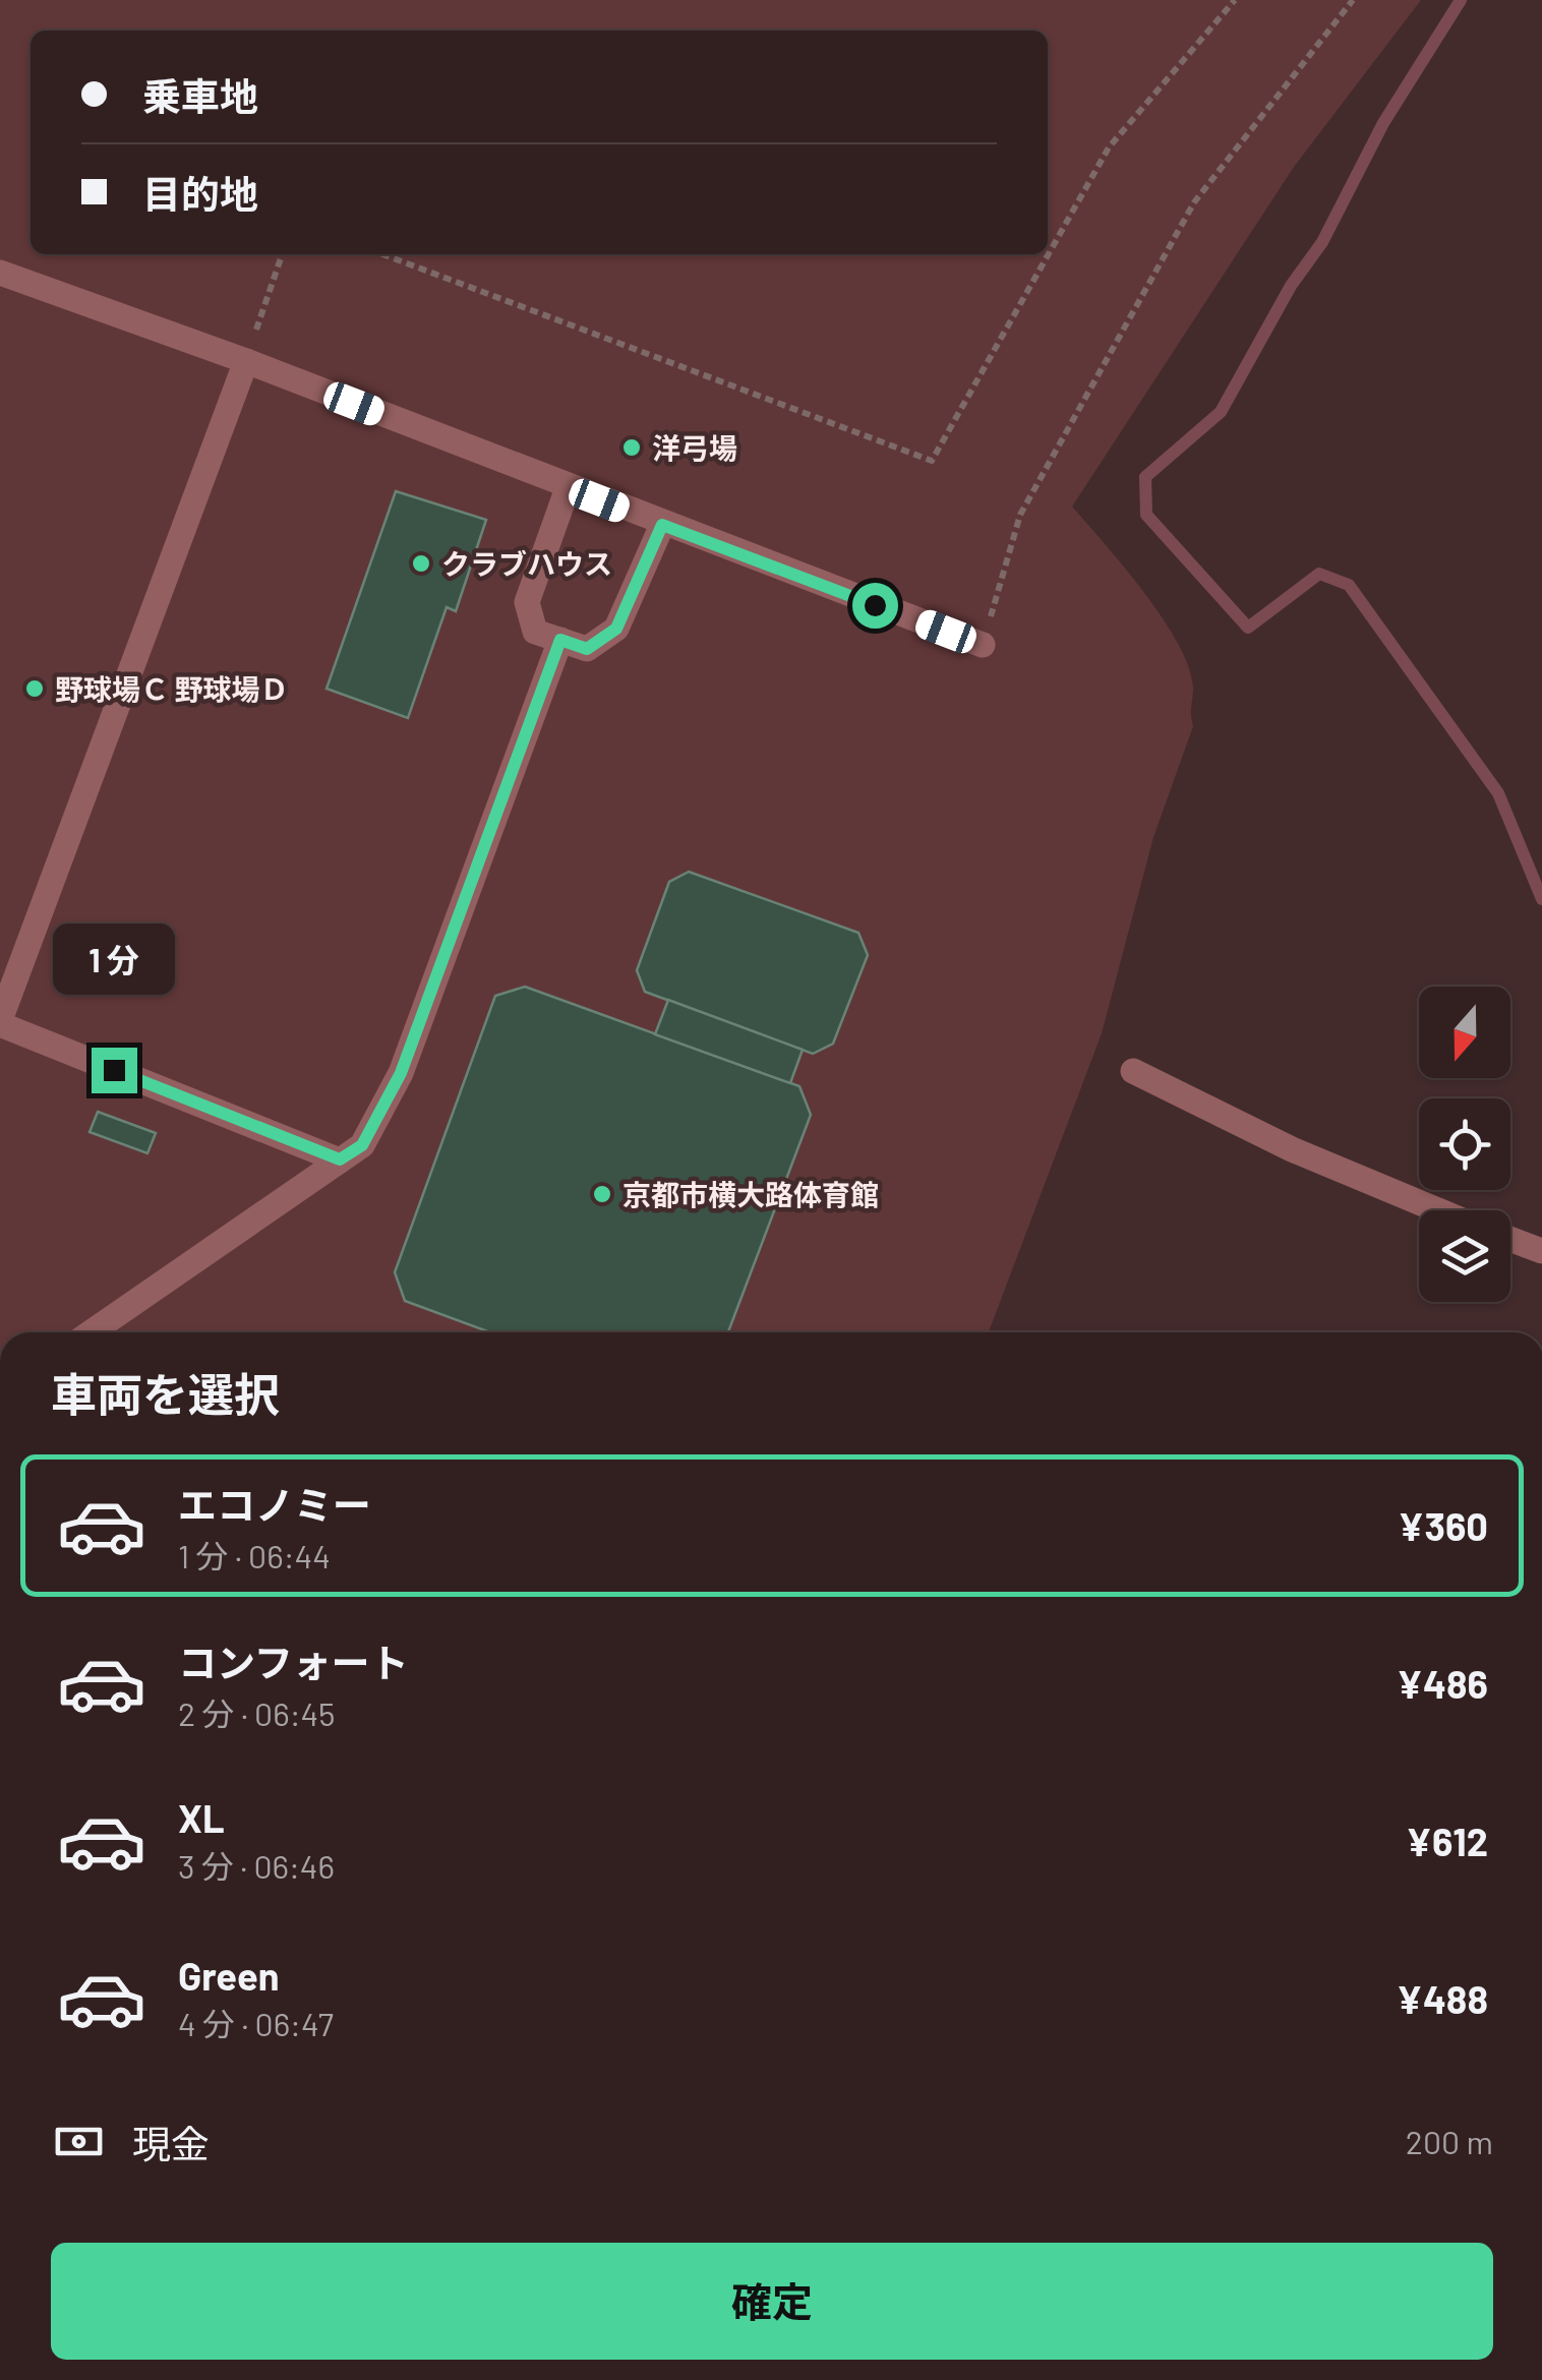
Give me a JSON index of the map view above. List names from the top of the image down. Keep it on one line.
{"places":["洋弓場","クラブハウス","野球場Ｃ 野球場Ｄ","京都市横大路体育館"],"north":"bottom","page":{"banner":["乗車地","目的地"],"bubble":"1 分","heading":"車両を選択","list":[{"name":"エコノミー","note":"1 分 · 06:44","value":"¥360"},{"name":"コンフォート","note":"2 分 · 06:45","value":"¥486"},{"name":"XL","note":"3 分 · 06:46","value":"¥612"},{"name":"Green","note":"4 分 · 06:47","value":"¥488"}],"pay":["現金","200 m"],"buttons":"確定"}}
